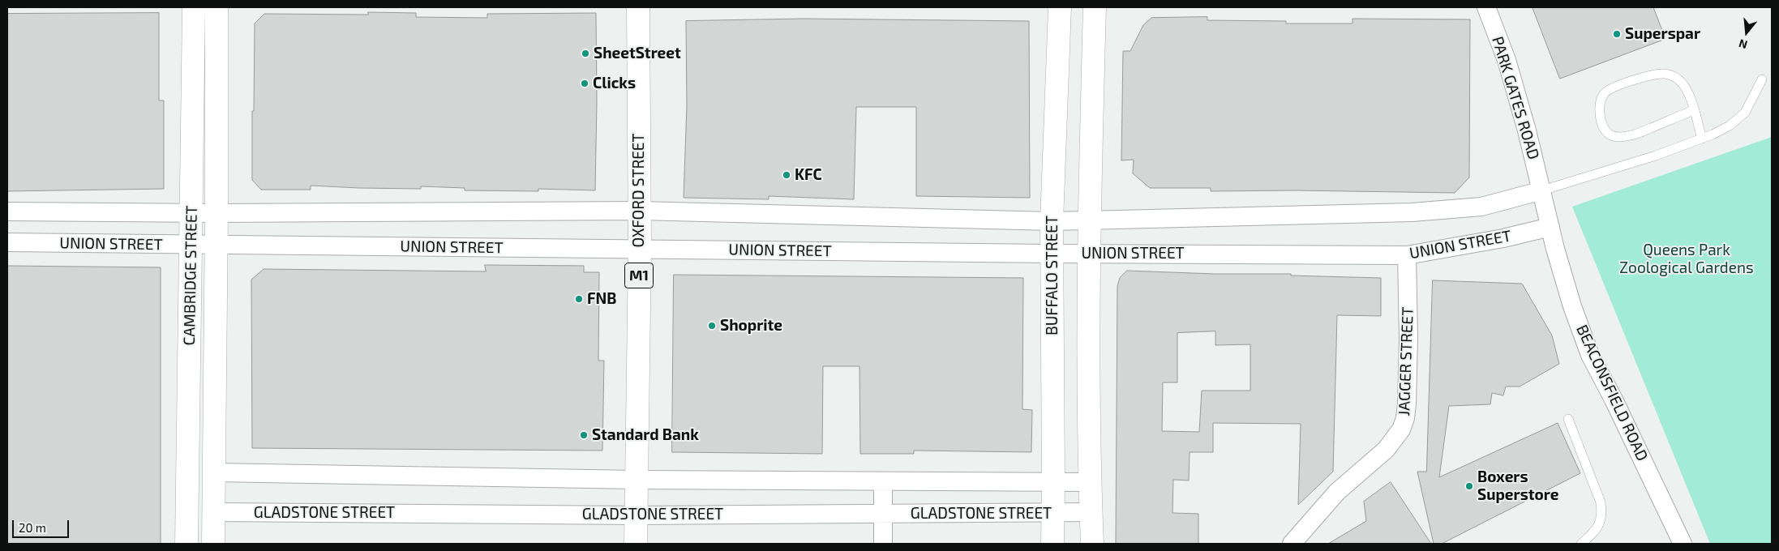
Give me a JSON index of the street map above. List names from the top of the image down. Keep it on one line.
{"streets":{"main road":["OXFORD STREET","CAMBRIDGE STREET","M1","BUFFALO STREET"],"street":["PARK GATES ROAD","UNION STREET","JAGGER STREET","BEACONSFIELD ROAD","GLADSTONE STREET"]},"crossings":[["PARK GATES ROAD","UNION STREET"],["PARK GATES ROAD","BEACONSFIELD ROAD"],["OXFORD STREET","UNION STREET"],["OXFORD STREET","GLADSTONE STREET"],["UNION STREET","CAMBRIDGE STREET"],["UNION STREET","BUFFALO STREET"],["UNION STREET","JAGGER STREET"],["UNION STREET","BEACONSFIELD ROAD"],["CAMBRIDGE STREET","GLADSTONE STREET"],["BUFFALO STREET","GLADSTONE STREET"]],"parks":["Queens Park Zoological Gardens"],"places":["Superspar","SheetStreet","Clicks","KFC","FNB","Shoprite","Standard Bank","Boxers Superstore"],"scale_bar":"20 m","north":"bottom"}
